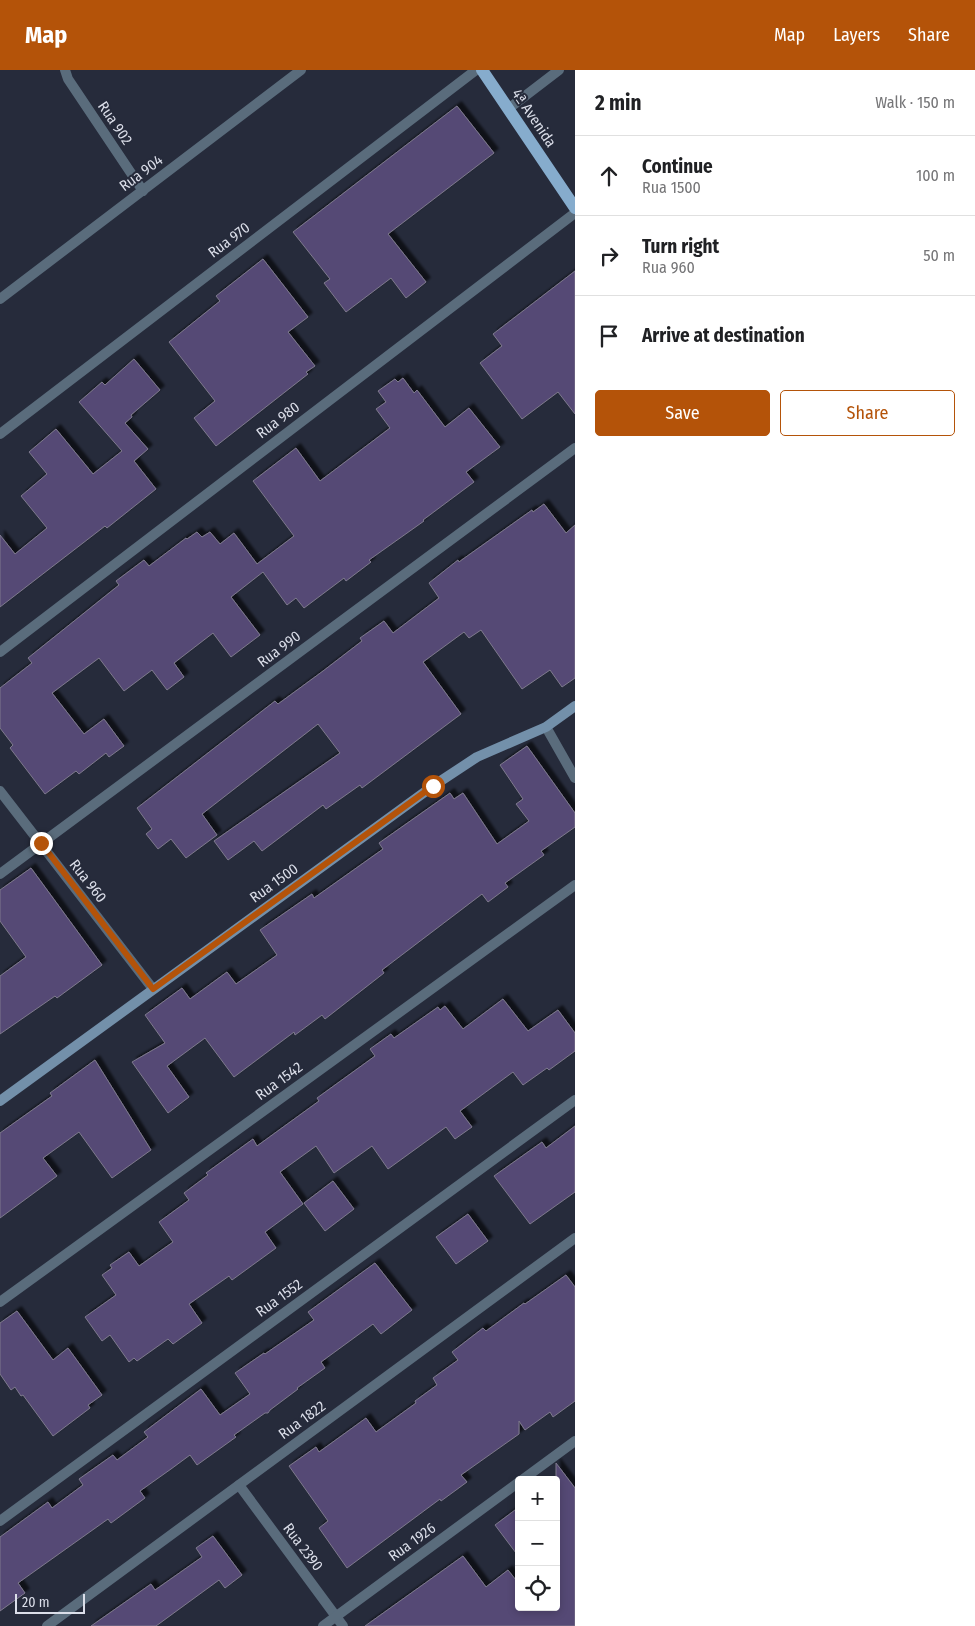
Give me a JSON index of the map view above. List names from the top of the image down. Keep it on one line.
{"streets":{"main road":["4ª Avenida"],"street":["Rua 902","Rua 904","Rua 970","Rua 980","Rua 990","Rua 960","Rua 1500","Rua 1542","Rua 1552","Rua 1822","Rua 1926","Rua 2390"]},"crossings":[["Rua 902","Rua 904"],["Rua 990","Rua 960"],["Rua 960","Rua 1500"],["Rua 1822","Rua 2390"],["Rua 1926","Rua 2390"]],"scale_bar":"20 m","page":{"header":"Map","nav":["Map","Layers","Share"],"heading":["2 min","Walk · 150 m"],"list":[["Continue","Rua 1500","100 m"],["Turn right","Rua 960","50 m"],"Arrive at destination"],"buttons":["Save","Share"],"map_buttons":["+","−"],"scale":"20 m"}}
